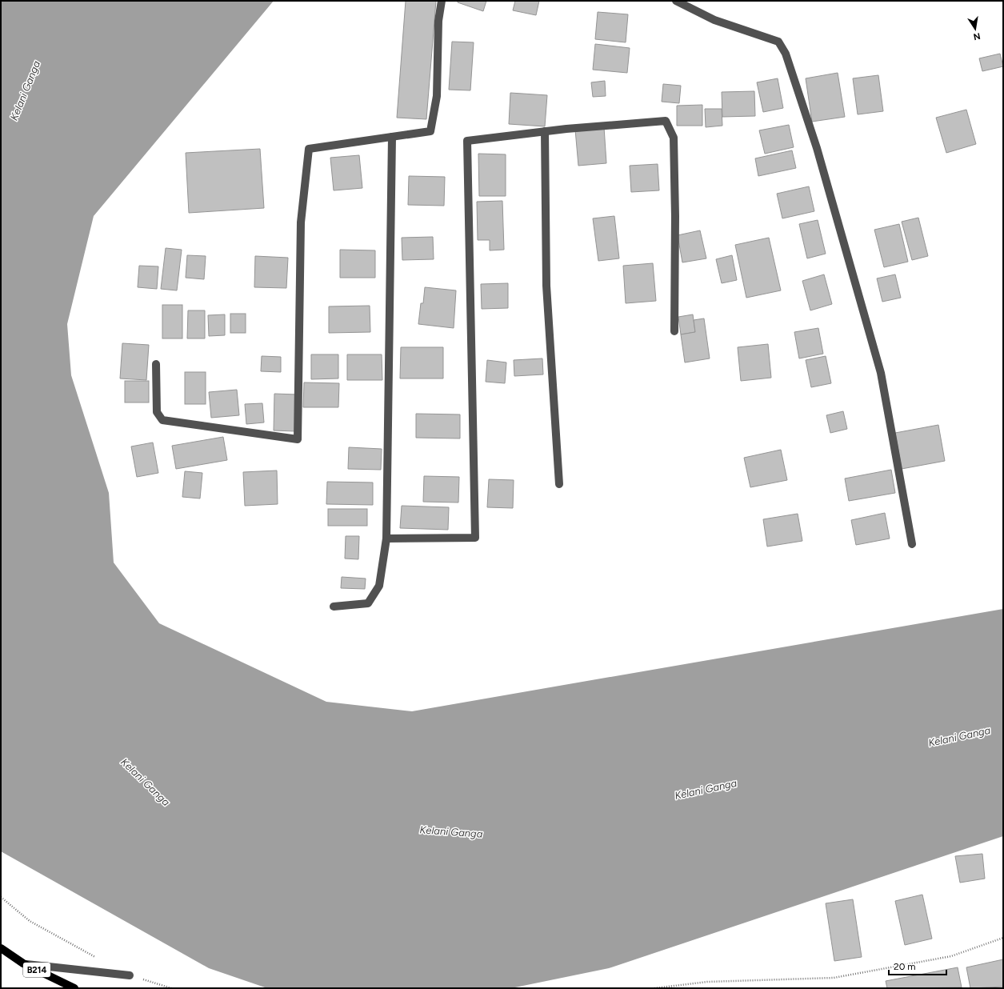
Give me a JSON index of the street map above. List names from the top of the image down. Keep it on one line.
{"streets":{"main road":["B214"]},"water":["Kelani Ganga"],"scale_bar":"20 m","north":"bottom"}
